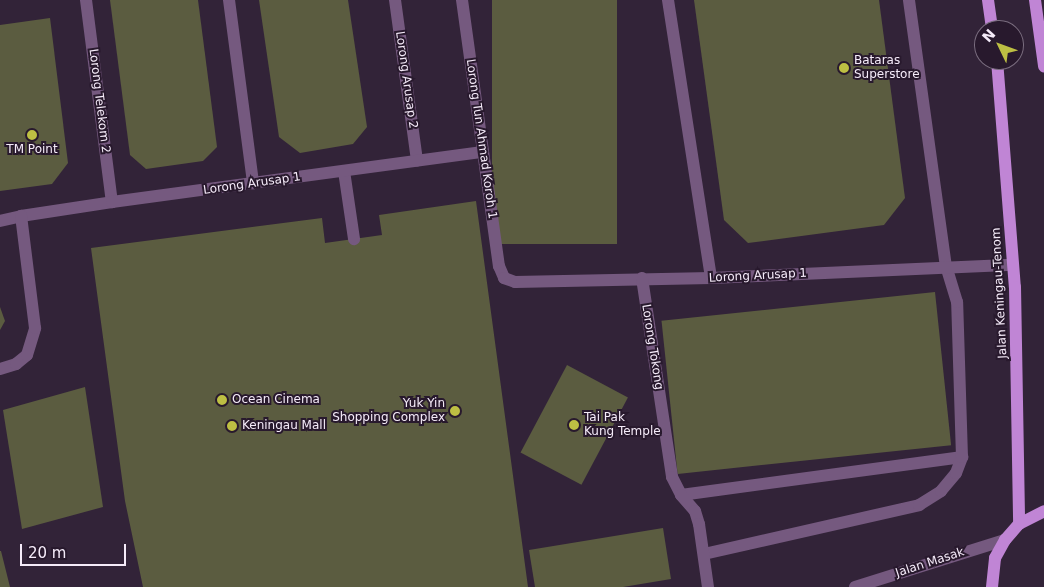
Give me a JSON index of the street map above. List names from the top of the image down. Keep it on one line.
{"streets":{"main road":["Jalan Keningau-Tenom"],"street":["Lorong Arusap 2","Lorong Telekom 2","Lorong Tun Ahmad Koroh 1","Lorong Arusap 1","Lorong Tokong","Jalan Masak"]},"crossings":[["Lorong Arusap 2","Lorong Arusap 1"],["Lorong Telekom 2","Lorong Arusap 1"],["Lorong Tun Ahmad Koroh 1","Lorong Arusap 1"],["Lorong Arusap 1","Jalan Keningau-Tenom"],["Lorong Arusap 1","Lorong Tokong"]],"places":["Bataras Superstore","TM Point","Ocean Cinema","Yuk Yin Shopping Complex","Tai Pak Kung Temple","Keningau Mall"],"scale_bar":"20 m","north":"top left"}
